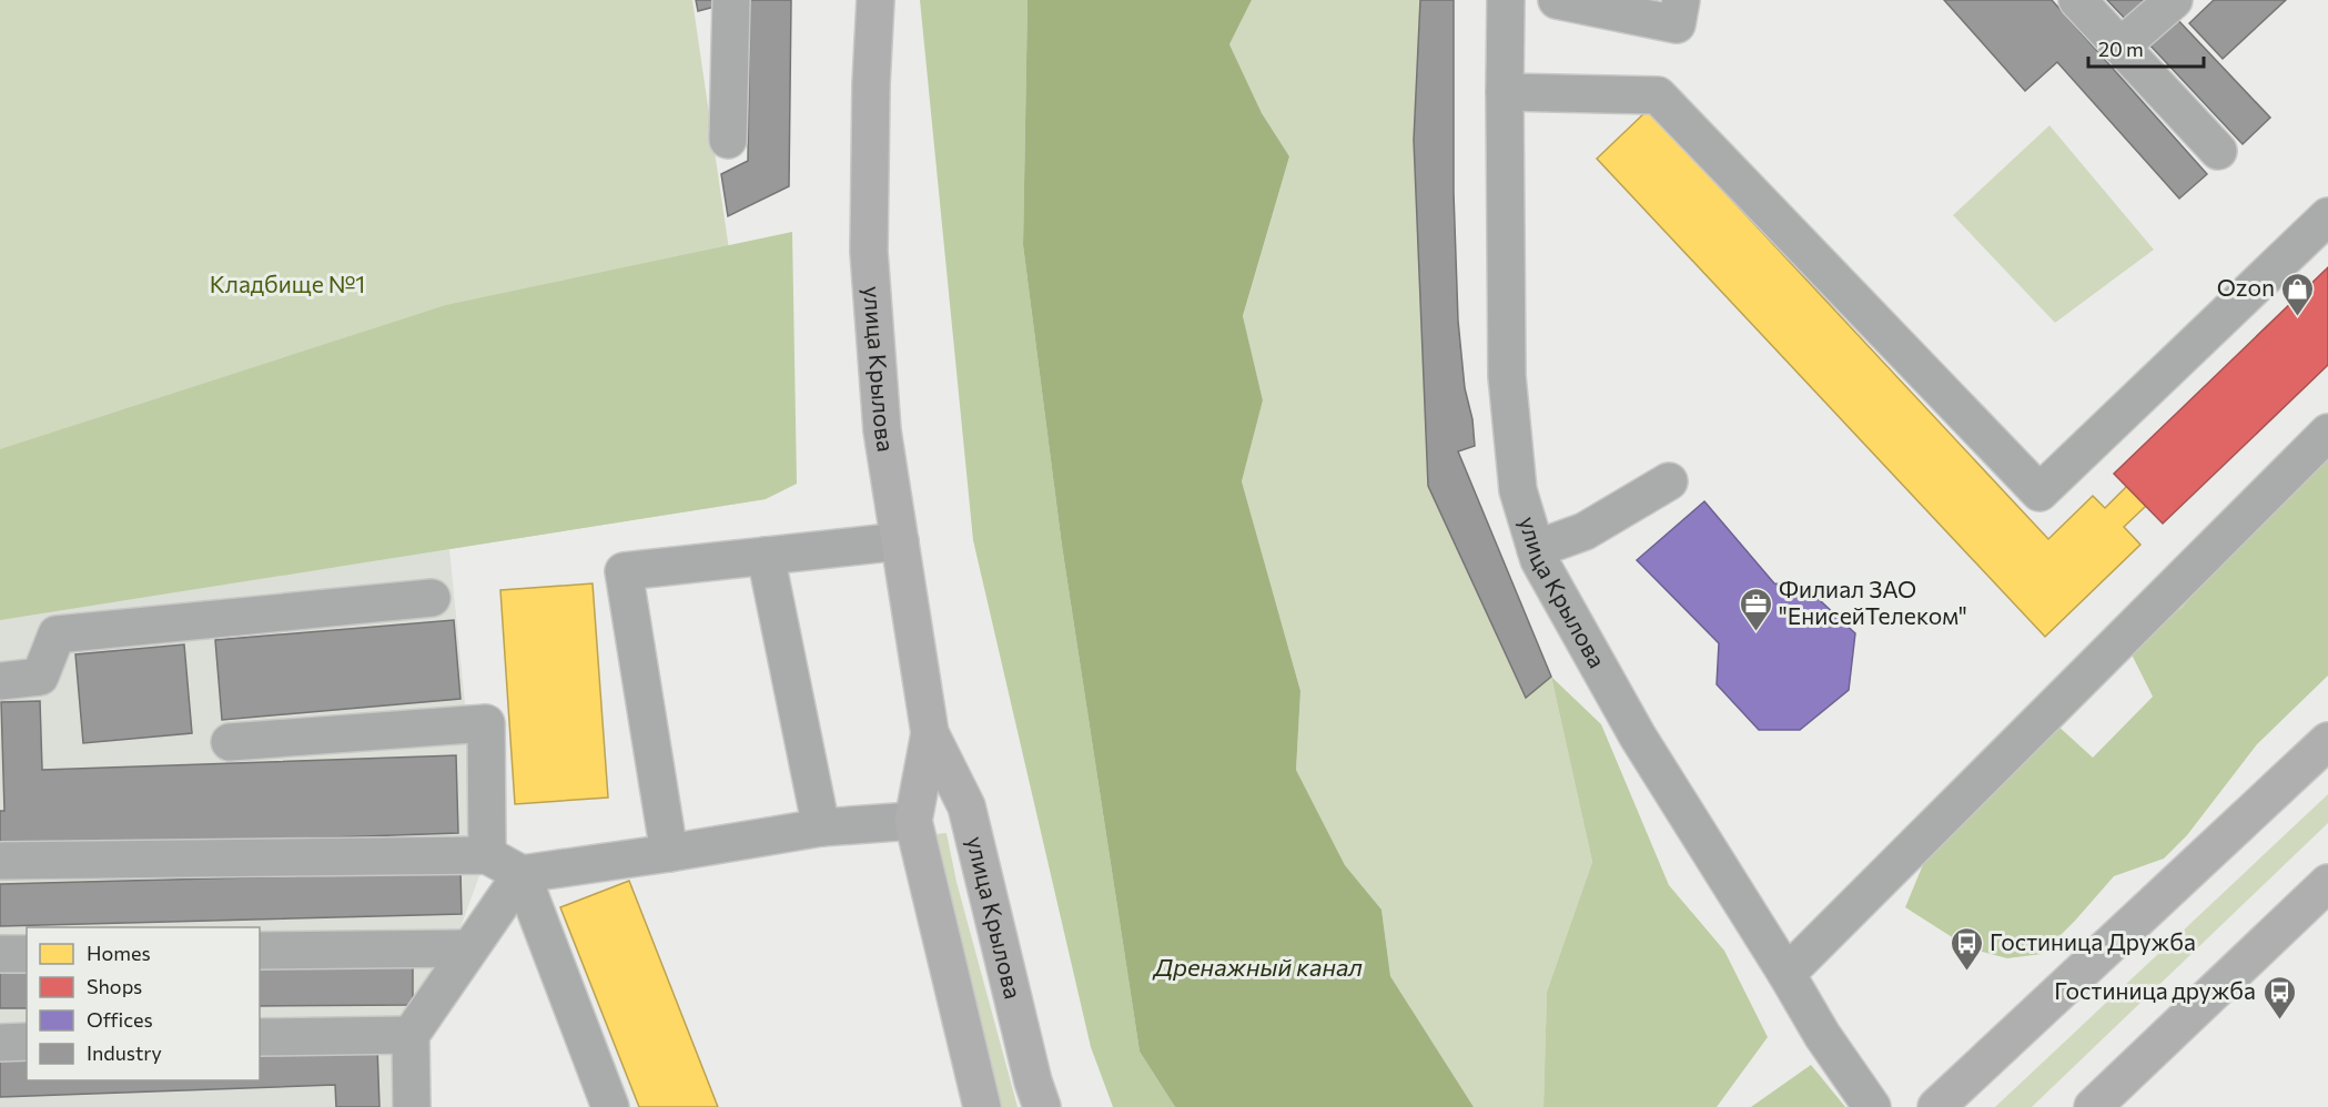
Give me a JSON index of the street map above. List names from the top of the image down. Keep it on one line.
{"streets":{"main road":["улица Крылова"]},"water":["Дренажный канал"],"parks":["Кладбище №1"],"places":{"shop":["Ozon"],"office":["Филиал ЗАО \"ЕнисейТелеком\""],"bus stop":["Гостиница Дружба","Гостиница дружба"]},"legend":["Homes","Shops","Offices","Industry"],"scale_bar":"20 m"}
